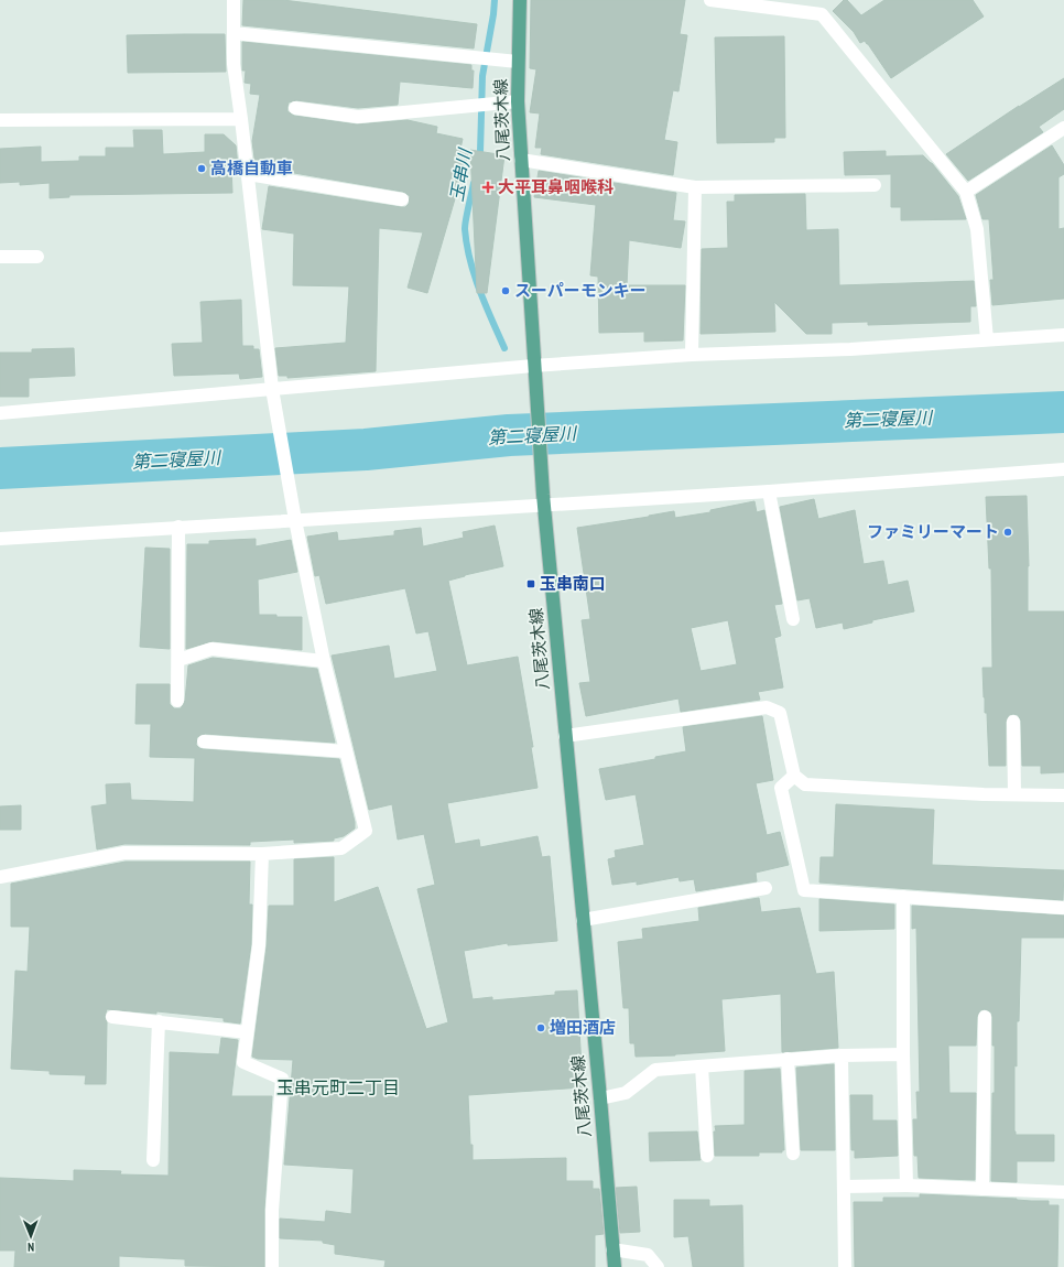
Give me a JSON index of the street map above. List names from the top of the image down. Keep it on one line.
{"streets":{"main road":["八尾茨木線"]},"districts":["玉串元町二丁目"],"water":["玉串川","第二寝屋川"],"places":{"other":["高橋自動車","スーパーモンキー","ファミリーマート","増田酒店"],"health":["大平耳鼻咽喉科"],"transit":["玉串南口"]},"north":"bottom"}
